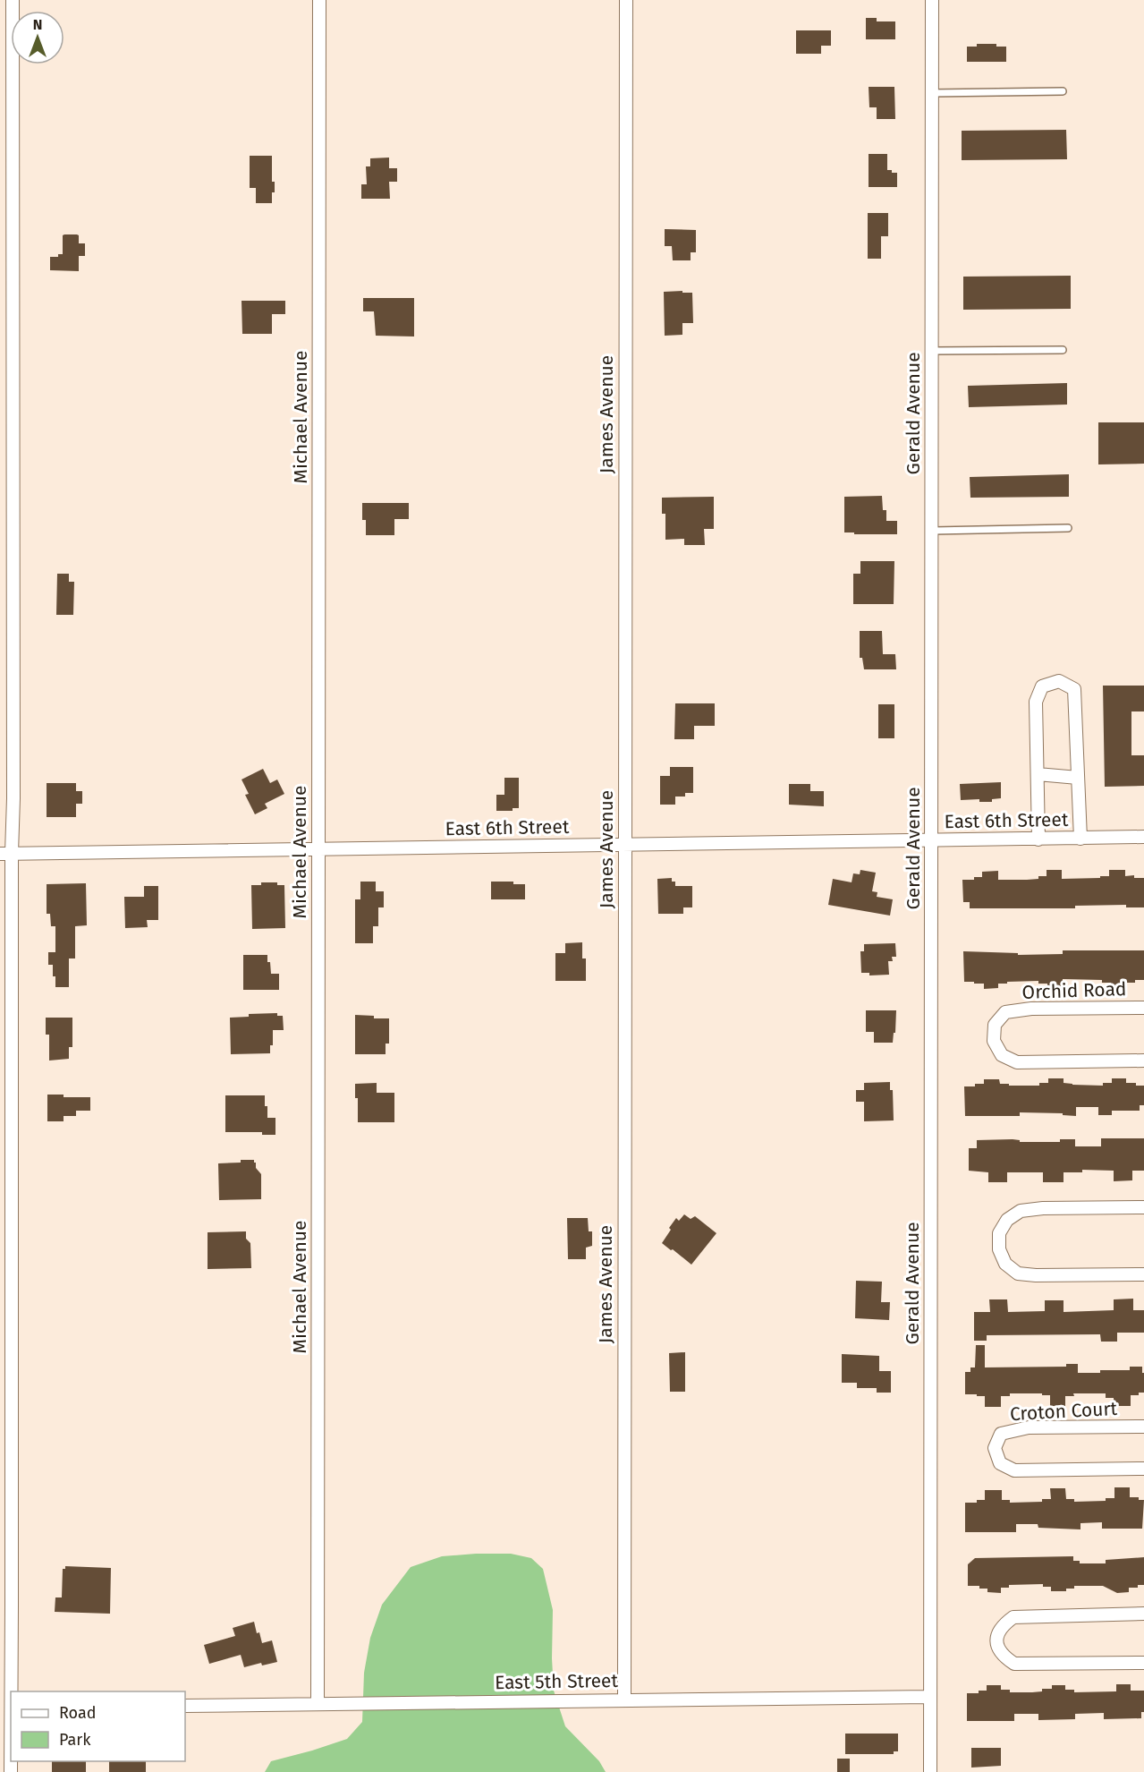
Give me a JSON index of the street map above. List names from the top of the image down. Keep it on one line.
{"streets":{"street":["Gerald Avenue","James Avenue","Michael Avenue","East 6th Street","Orchid Road","Croton Court","East 5th Street"]},"crossings":[["Gerald Avenue","East 6th Street"],["Gerald Avenue","East 5th Street"],["James Avenue","East 6th Street"],["James Avenue","East 5th Street"],["Michael Avenue","East 6th Street"],["Michael Avenue","East 5th Street"]],"legend":["Road","Park"],"north":"top"}
